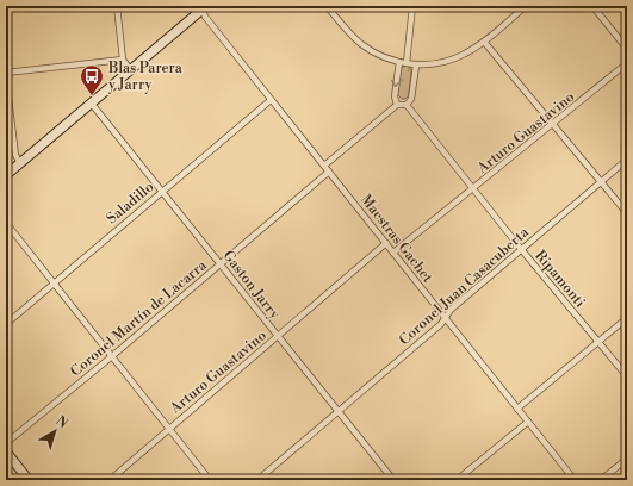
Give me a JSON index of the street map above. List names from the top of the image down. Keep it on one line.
{"streets":{"street":["Arturo Guastavino","Saladillo","Maestras Gachet","Ripamonti","Gaston Jarry","Coronel Juan Casacuberta","Coronel Martín de Lacarra"]},"crossings":[["Arturo Guastavino","Maestras Gachet"],["Arturo Guastavino","Ripamonti"],["Arturo Guastavino","Gaston Jarry"],["Saladillo","Maestras Gachet"],["Saladillo","Gaston Jarry"],["Maestras Gachet","Coronel Juan Casacuberta"],["Maestras Gachet","Coronel Martín de Lacarra"],["Ripamonti","Coronel Juan Casacuberta"],["Gaston Jarry","Coronel Juan Casacuberta"],["Gaston Jarry","Coronel Martín de Lacarra"]],"places":{"bus stop":["Blas Parera y Jarry"]},"north":"top right"}
